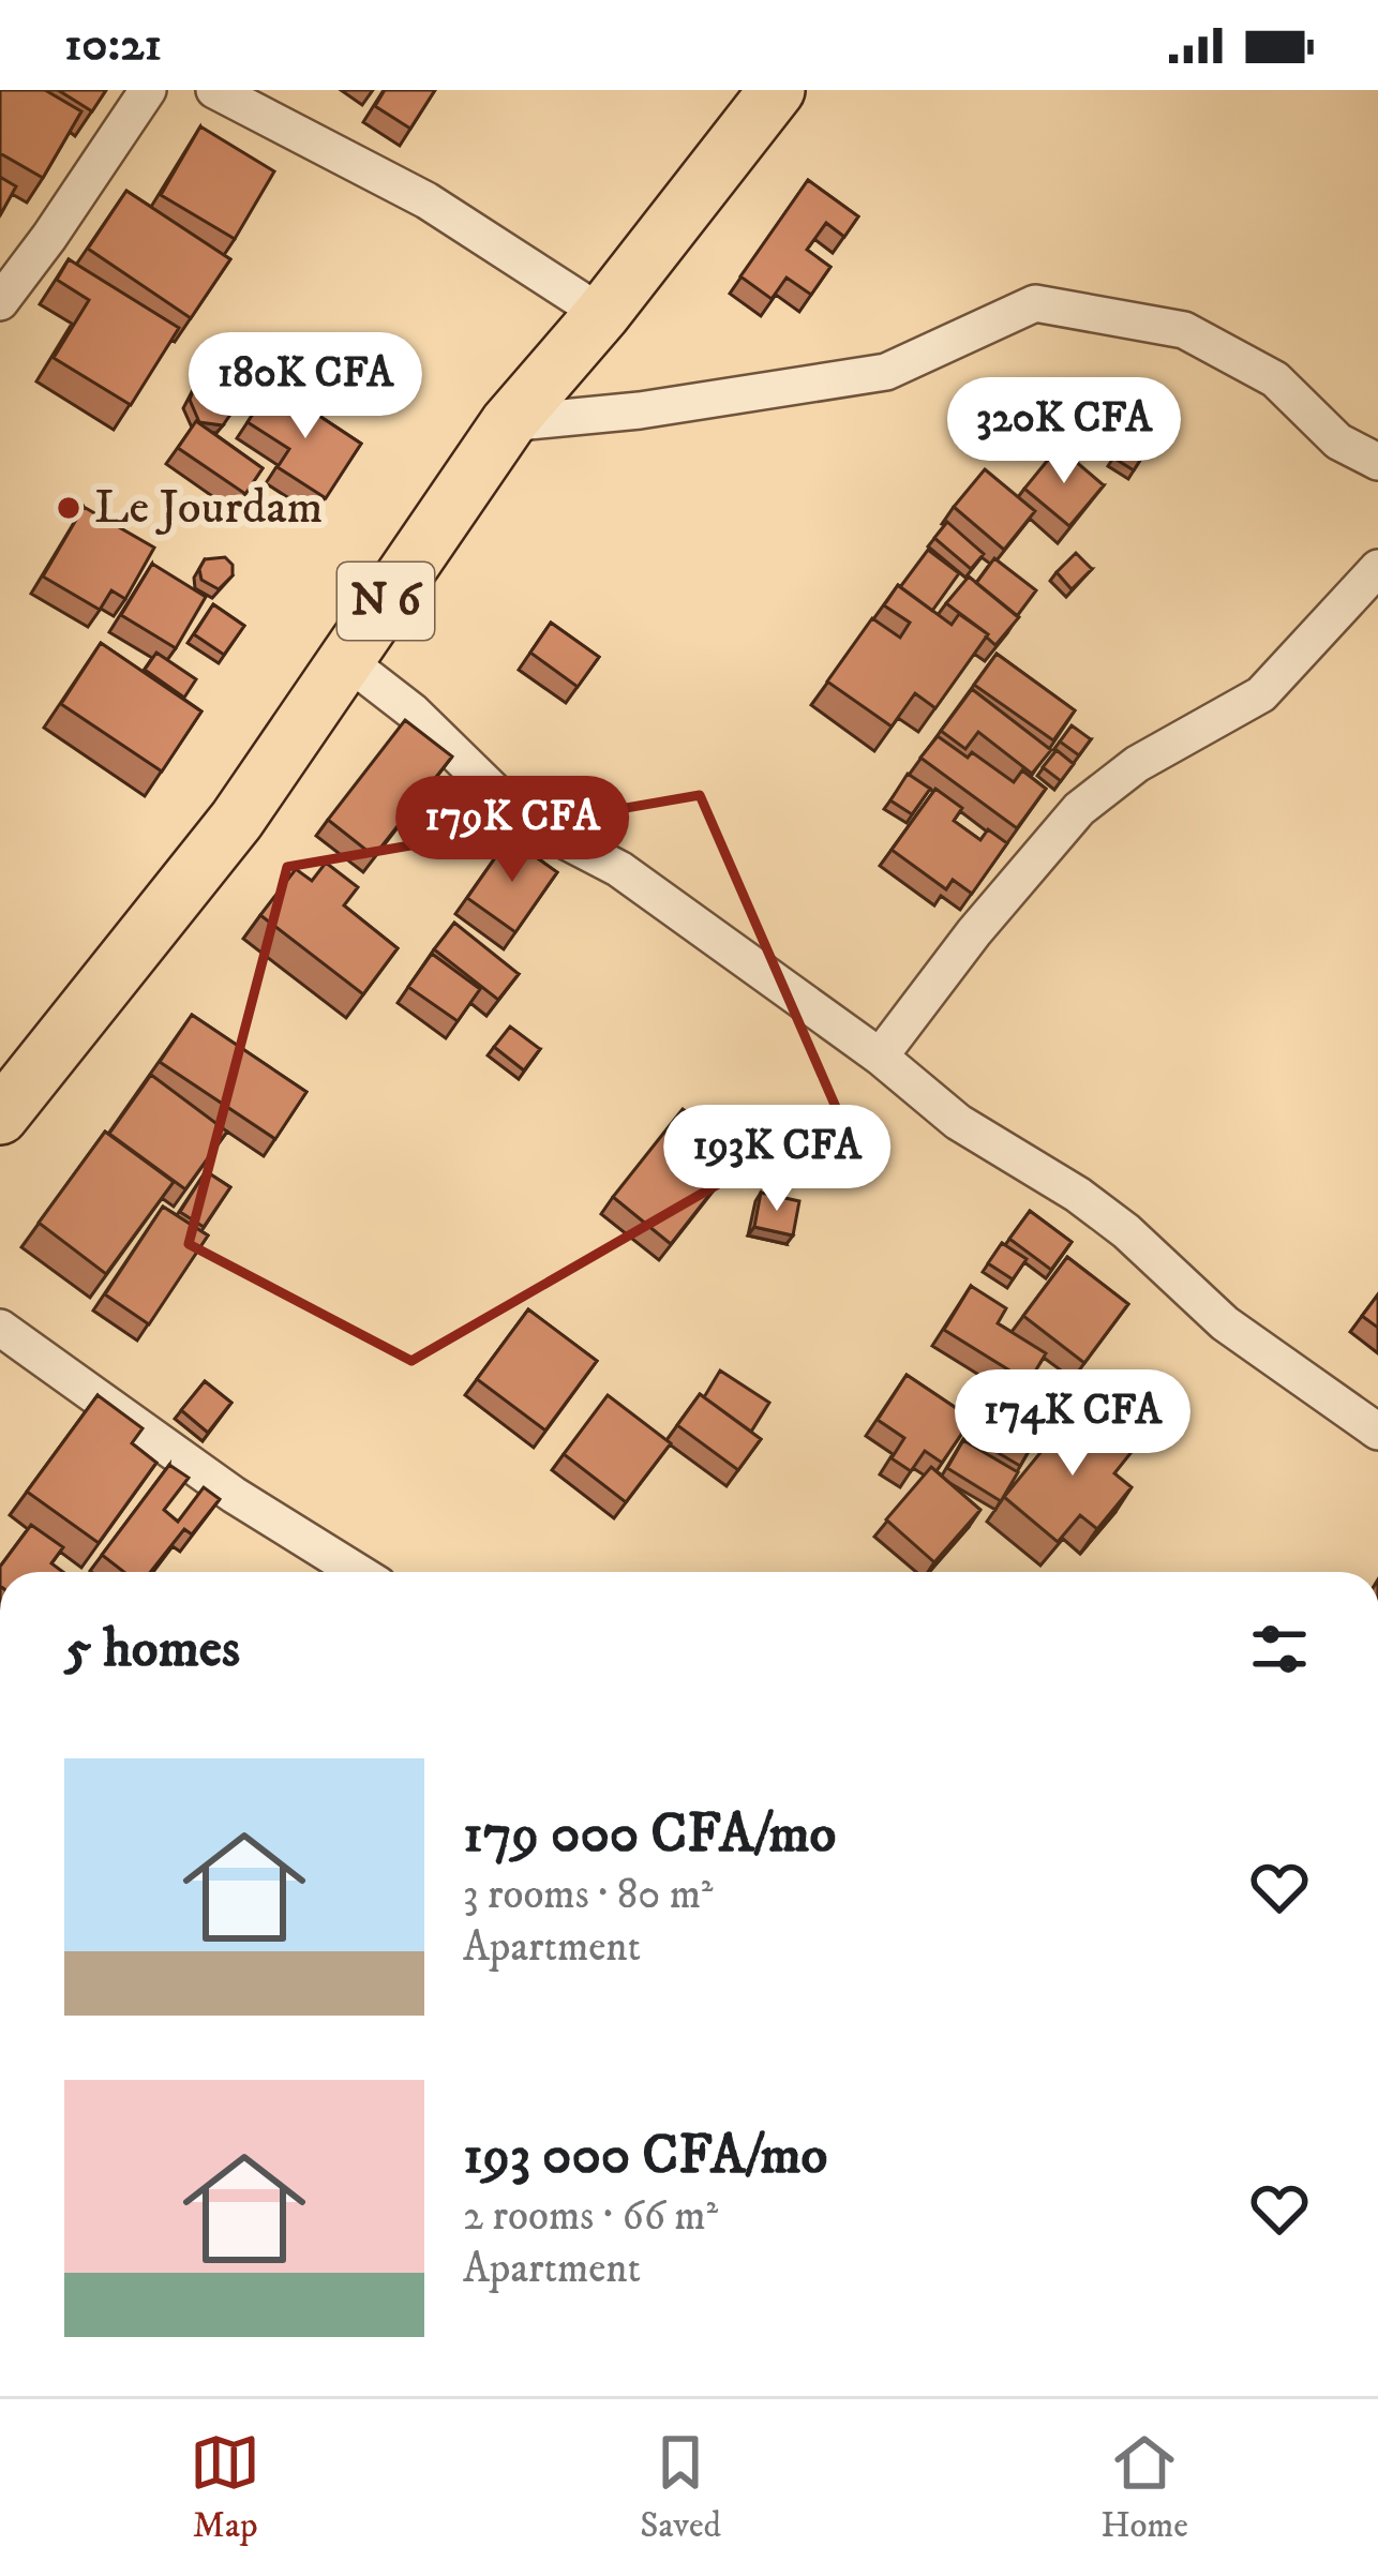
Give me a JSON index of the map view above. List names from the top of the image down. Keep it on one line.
{"streets":{"main road":["N 6"]},"places":["Le Jourdam"],"page":{"status":"10:21","price":["180K CFA","320K CFA","179K CFA","193K CFA","174K CFA"],"heading":"5 homes","list":[{"name":"179 000 CFA/mo","note":"3 rooms · 80 m² · Apartment"},{"name":"193 000 CFA/mo","note":"2 rooms · 66 m² · Apartment"}],"tabs":["Map","Saved","Home"]}}
